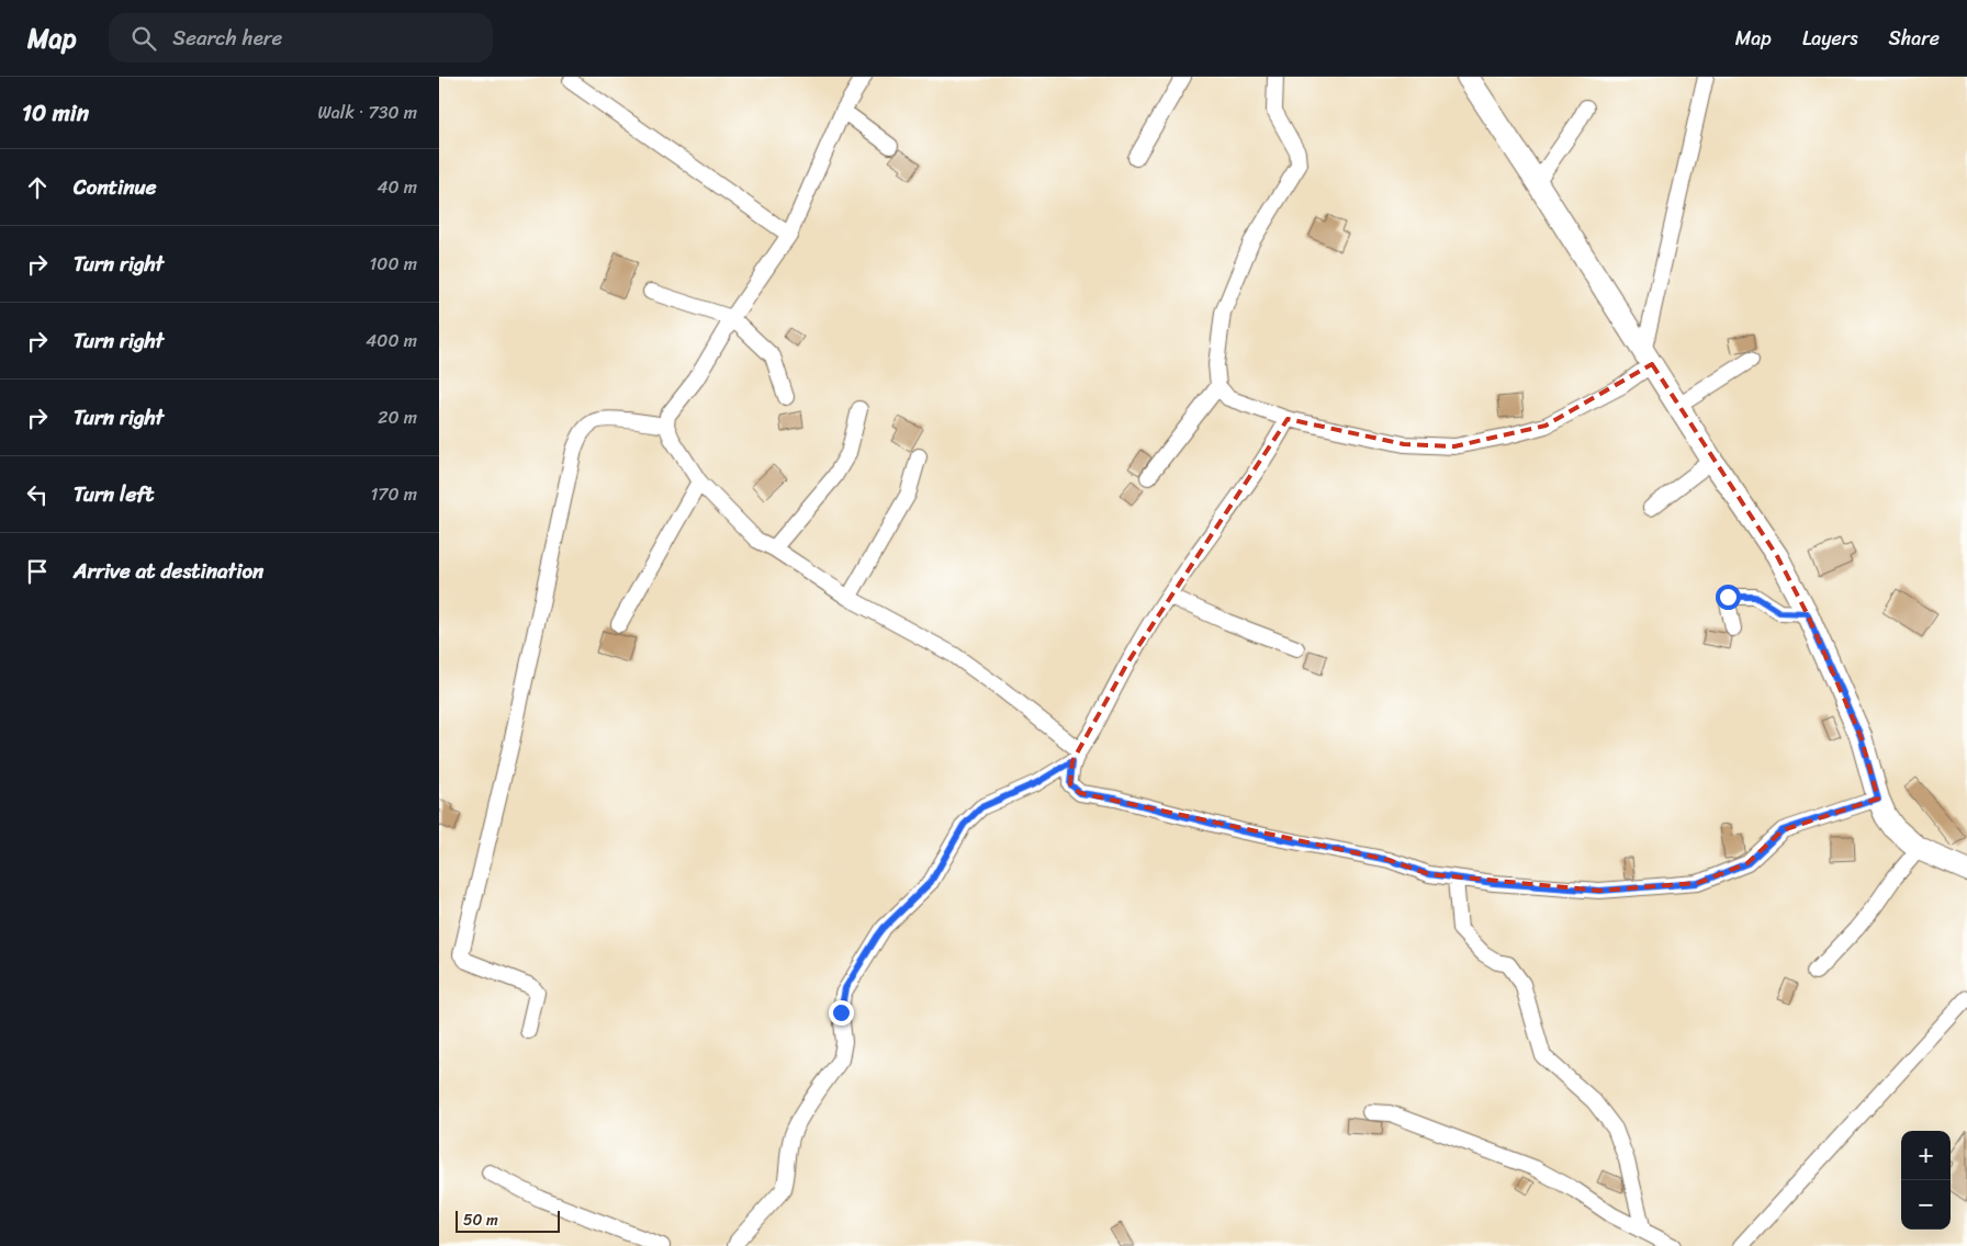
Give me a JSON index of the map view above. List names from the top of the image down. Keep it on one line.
{"scale_bar":"50 m","page":{"header":"Map","search":"Search here","nav":["Map","Layers","Share"],"heading":["10 min","Walk · 730 m"],"list":[["Continue","40 m"],["Turn right","100 m"],["Turn right","400 m"],["Turn right","20 m"],["Turn left","170 m"],"Arrive at destination"],"map_buttons":["+","−"],"scale":"50 m"}}
